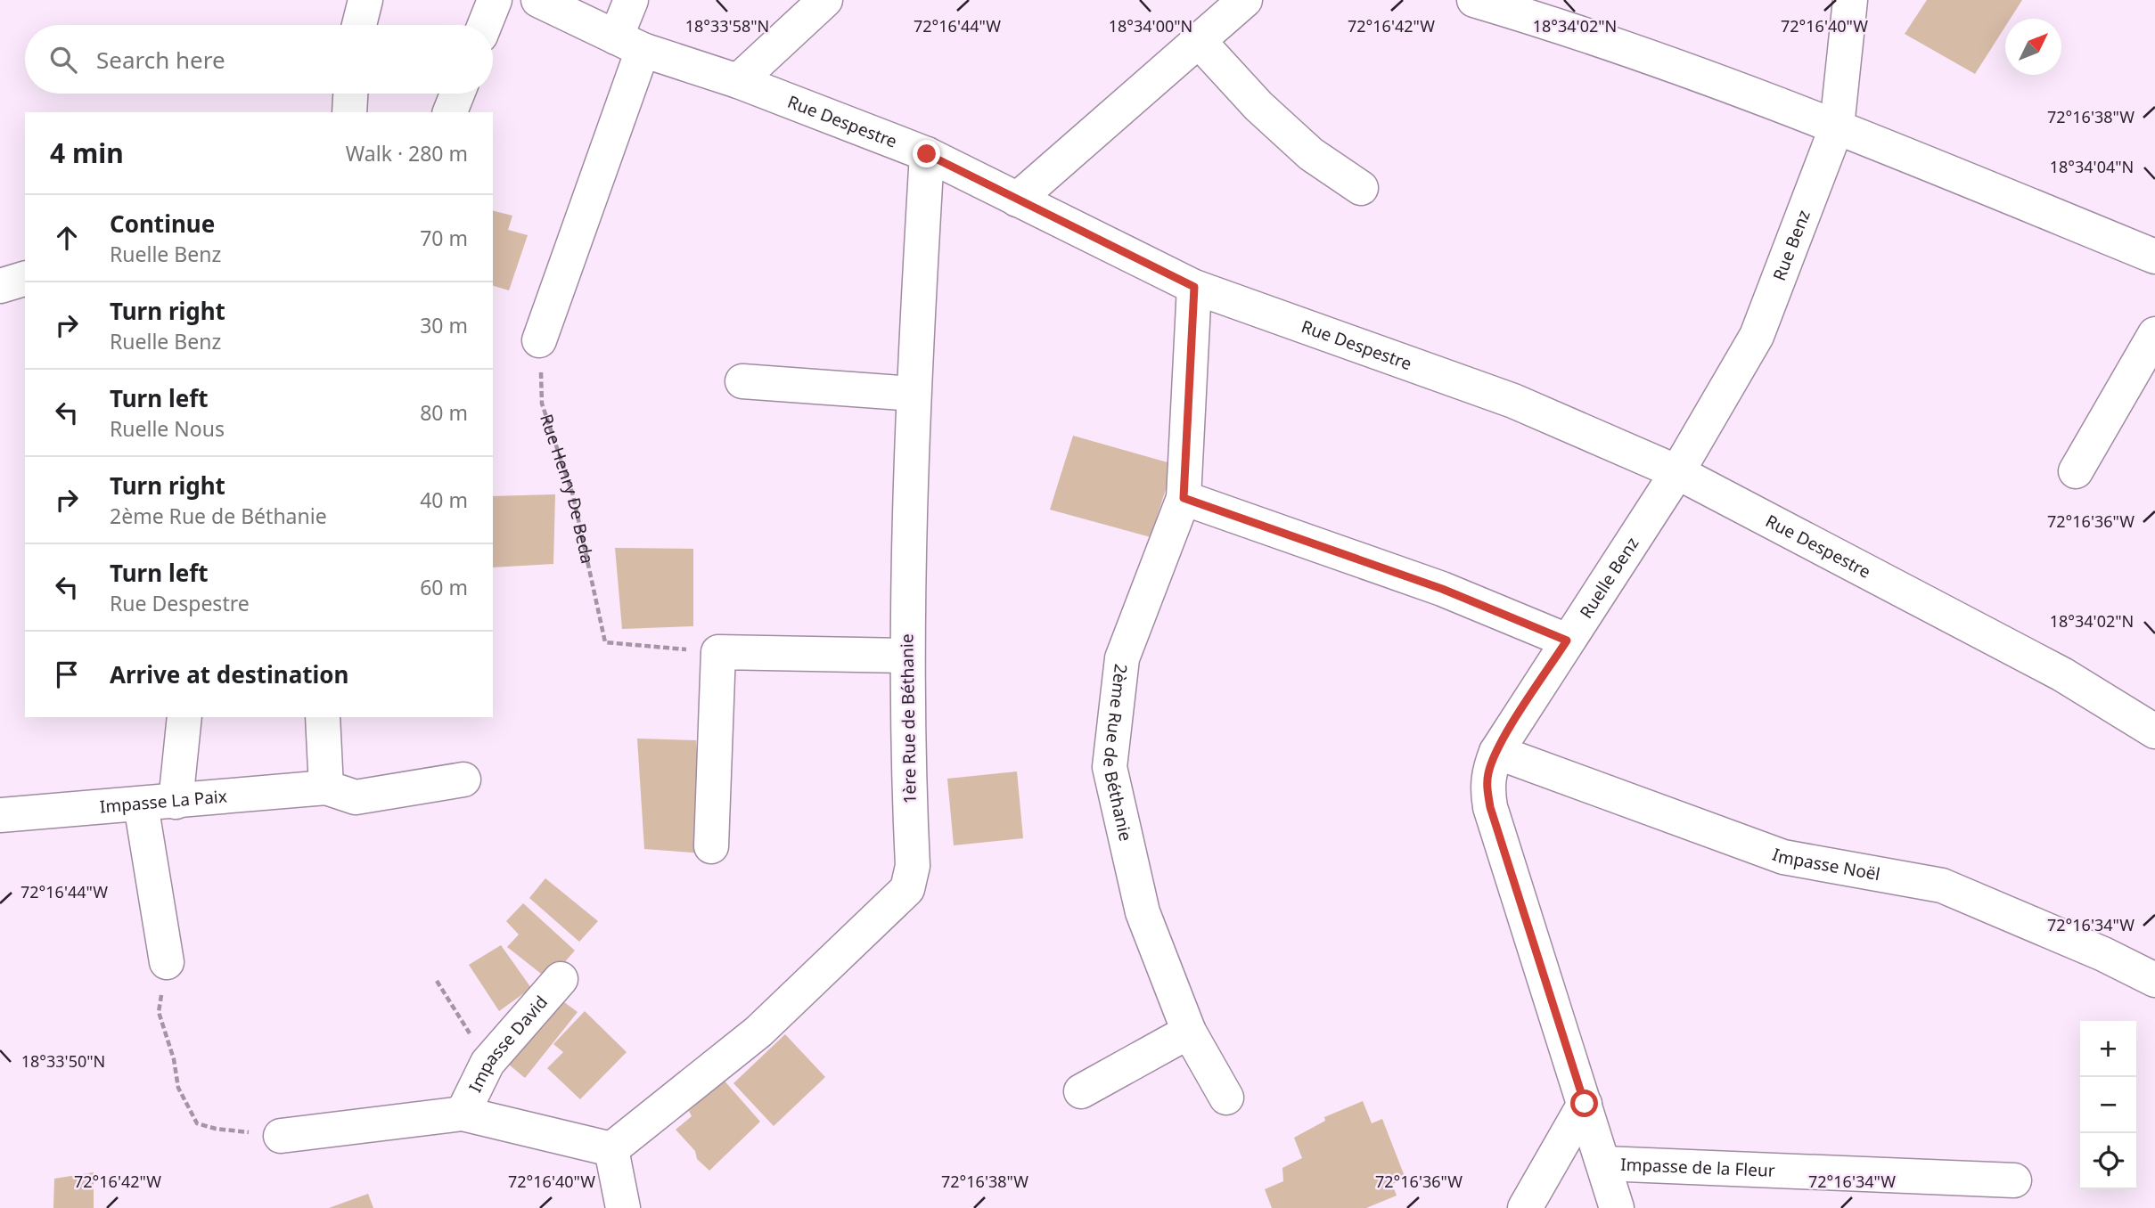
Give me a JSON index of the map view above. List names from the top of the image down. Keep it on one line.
{"streets":{"street":["Rue Despestre","Rue Benz","Ruelle Benz","1ère Rue de Béthanie","2ème Rue de Béthanie","Impasse La Paix","Impasse Noël","Impasse David","Impasse de la Fleur"],"path":["Rue Henry De Beda"]},"crossings":[["Rue Despestre","Rue Benz"],["Rue Despestre","Ruelle Benz"],["Rue Despestre","1ère Rue de Béthanie"],["Rue Despestre","2ème Rue de Béthanie"],["Rue Benz","Ruelle Benz"],["Ruelle Benz","Impasse Noël"],["Ruelle Benz","Impasse de la Fleur"]],"north":"top right","page":{"search":"Search here","heading":["4 min","Walk · 280 m"],"list":[["Continue","Ruelle Benz","70 m"],["Turn right","Ruelle Benz","30 m"],["Turn left","Ruelle Nous","80 m"],["Turn right","2ème Rue de Béthanie","40 m"],["Turn left","Rue Despestre","60 m"],"Arrive at destination"],"map_buttons":["+","−"]},"coordinates":["72°16'44\"W","72°16'42\"W","72°16'40\"W","18°33'58\"N","18°34'00\"N","18°34'02\"N","72°16'38\"W","18°34'04\"N","72°16'36\"W","72°16'34\"W","18°33'50\"N"]}
